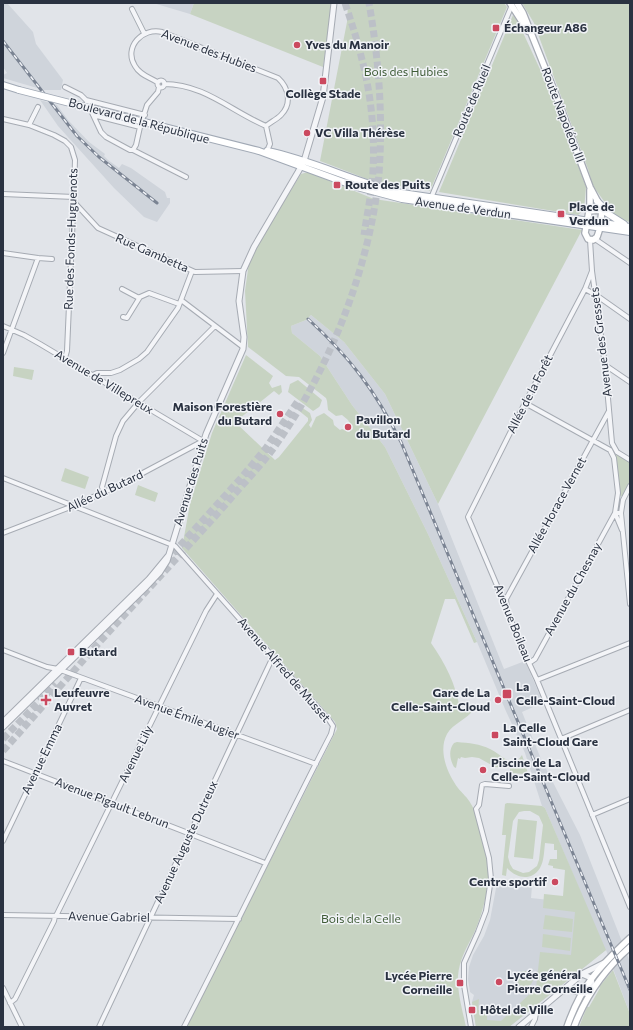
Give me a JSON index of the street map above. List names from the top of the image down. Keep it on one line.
{"streets":{"main road":["Route Napoléon III","Boulevard de la République","Avenue de Verdun"],"street":["Avenue des Hubies","Route de Rueil","Rue des Fonds-Huguenots","Rue Gambetta","Avenue des Gressets","Avenue de Villepreux","Allée de la Forêt","Avenue des Puits","Allée du Butard","Allée Horace Vernet","Avenue du Chesnay","Avenue Boileau","Avenue Alfred de Musset","Avenue Émile Augier","Avenue Lily","Avenue Emma","Avenue Pigault Lebrun","Avenue Auguste Dutreux","Avenue Gabriel"]},"crossings":[["Route de Rueil","Route Napoléon III"],["Route de Rueil","Avenue de Verdun"],["Route Napoléon III","Avenue de Verdun"],["Boulevard de la République","Avenue de Verdun"],["Boulevard de la République","Avenue des Puits"],["Avenue de Verdun","Avenue des Puits"],["Rue des Fonds-Huguenots","Rue Gambetta"],["Rue des Fonds-Huguenots","Avenue de Villepreux"],["Rue Gambetta","Avenue des Puits"],["Avenue des Gressets","Allée de la Forêt"],["Avenue des Gressets","Allée Horace Vernet"],["Avenue de Villepreux","Avenue des Puits"],["Avenue de Villepreux","Allée du Butard"],["Allée de la Forêt","Avenue Boileau"],["Avenue des Puits","Allée du Butard"],["Avenue des Puits","Avenue Alfred de Musset"],["Avenue des Puits","Avenue Émile Augier"],["Allée Horace Vernet","Avenue Boileau"],["Avenue du Chesnay","Avenue Boileau"],["Avenue Alfred de Musset","Avenue Émile Augier"],["Avenue Alfred de Musset","Avenue Lily"],["Avenue Alfred de Musset","Avenue Pigault Lebrun"],["Avenue Alfred de Musset","Avenue Auguste Dutreux"],["Avenue Alfred de Musset","Avenue Gabriel"],["Avenue Émile Augier","Avenue Lily"],["Avenue Émile Augier","Avenue Emma"],["Avenue Émile Augier","Avenue Auguste Dutreux"],["Avenue Lily","Avenue Pigault Lebrun"],["Avenue Lily","Avenue Gabriel"],["Avenue Emma","Avenue Pigault Lebrun"],["Avenue Pigault Lebrun","Avenue Auguste Dutreux"],["Avenue Auguste Dutreux","Avenue Gabriel"]],"parks":["Bois des Hubies","Bois de la Celle"],"places":{"transit":["Échangeur A86","Collège Stade","Route des Puits","Place de Verdun","Butard","La Celle-Saint-Cloud","La Celle Saint-Cloud Gare","Lycée Pierre Corneille","Hôtel de Ville"],"other":["Yves du Manoir","VC Villa Thérèse","Maison Forestière du Butard","Pavillon du Butard","Gare de La Celle-Saint-Cloud","Piscine de La Celle-Saint-Cloud","Centre sportif","Lycée général Pierre Corneille"],"health":["Leufeuvre Auvret"]}}
